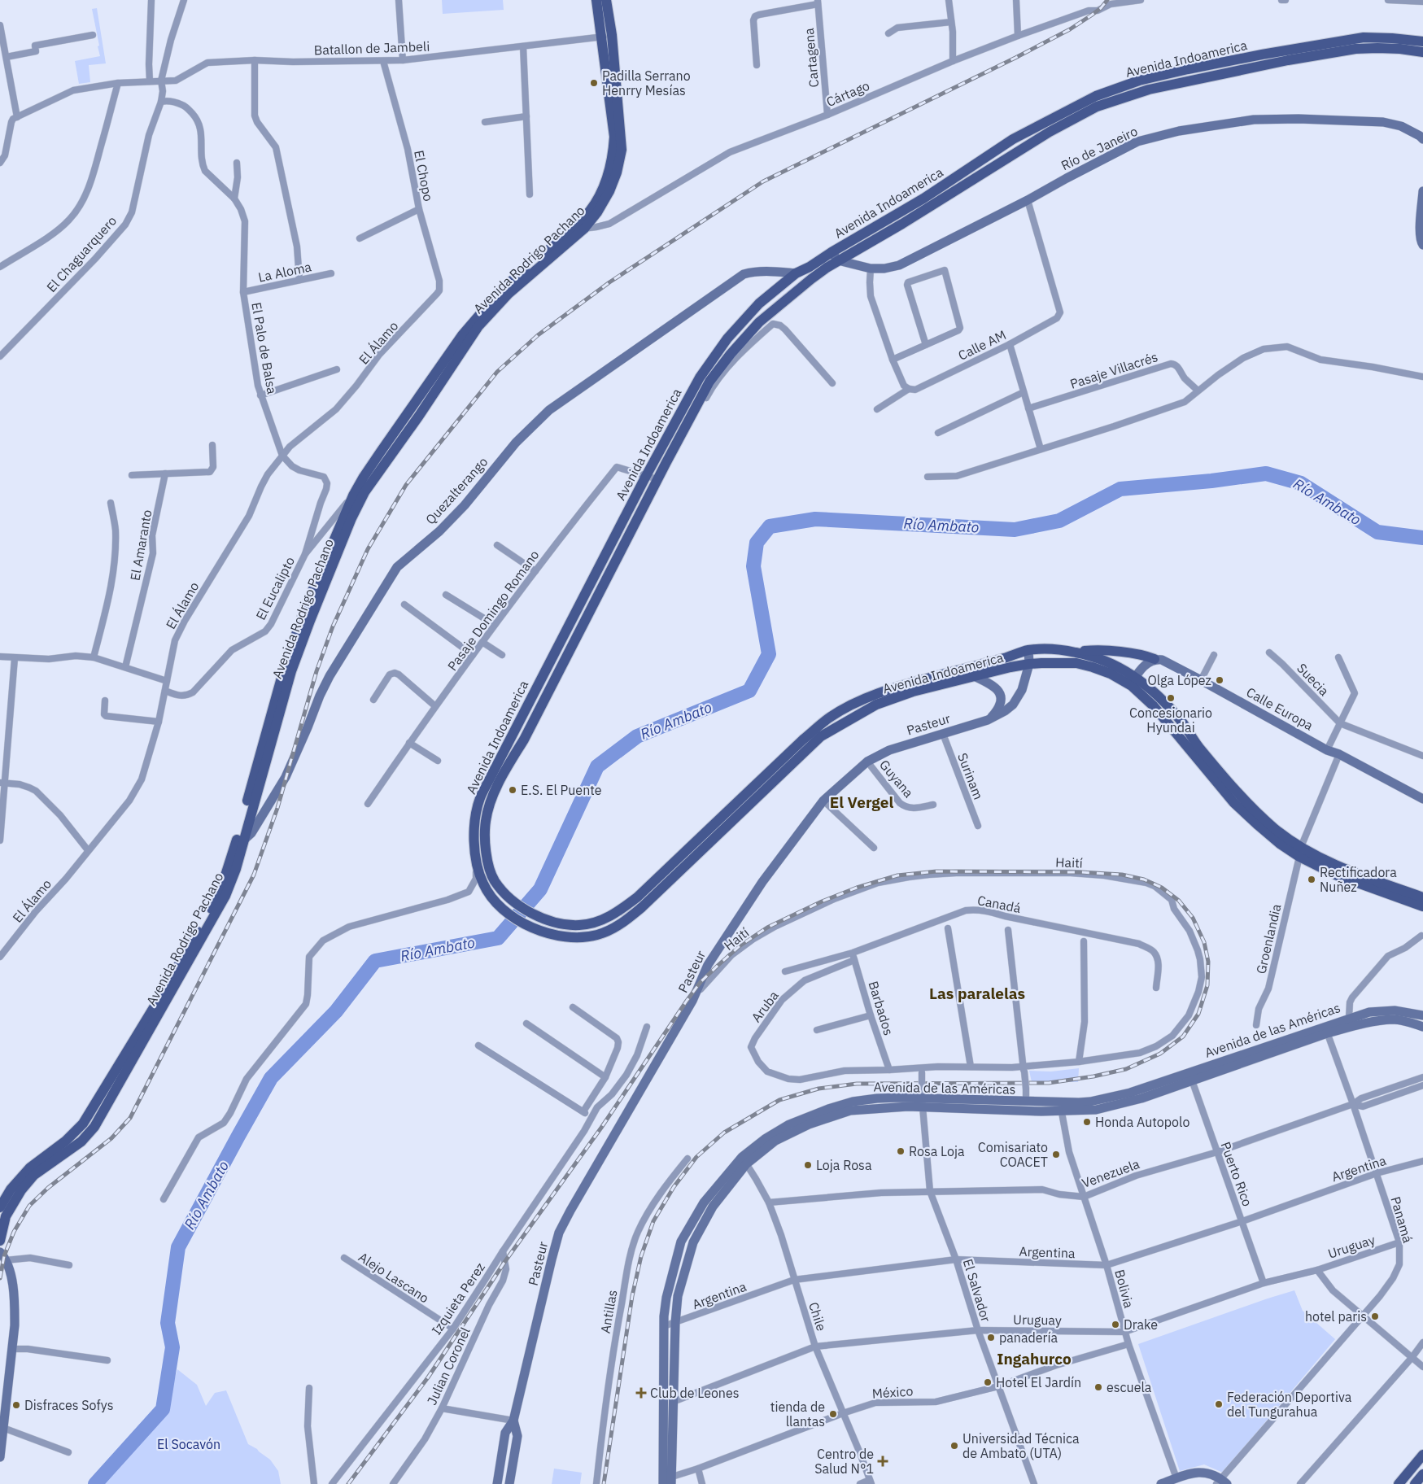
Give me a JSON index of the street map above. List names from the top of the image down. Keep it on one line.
{"streets":{"main road":["Avenida Indoamerica","Avenida Rodrigo Pachano"],"street":["Batallon de Jambeli","Cartagena","Cártago","Río de Janeiro","El Chopo","El Chaguarquero","La Aloma","El Álamo","Calle AM","El Palo de Balsa","Pasaje Villacrés","Quezalterango","El Amaranto","El Eucalipto","Pasaje Domingo Romano","Suecia","Calle Europa","Pasteur","Surinam","Guyana","Haití","Canadá","Groenlandia","Aruba","Barbados","Avenida de las Américas","Argentina","Venezuela","Puerto Rico","Panamá","Uruguay","Alejo Lascano","Bolivia","El Salvador","Izquieta Perez","Antillas","Chile","Julian Coronel","México"]},"crossings":[["Batallon de Jambeli","El Chopo"],["Batallon de Jambeli","El Chaguarquero"],["Batallon de Jambeli","Avenida Rodrigo Pachano"],["Cartagena","Cártago"],["Avenida Indoamerica","Río de Janeiro"],["Avenida Indoamerica","Quezalterango"],["Avenida Indoamerica","Pasaje Domingo Romano"],["Avenida Indoamerica","Pasteur"],["Avenida Indoamerica","Groenlandia"],["Cártago","Avenida Rodrigo Pachano"],["Río de Janeiro","Calle AM"],["El Chopo","El Álamo"],["El Chaguarquero","El Palo de Balsa"],["Avenida Rodrigo Pachano","Quezalterango"],["Avenida Rodrigo Pachano","El Eucalipto"],["La Aloma","El Palo de Balsa"],["El Álamo","El Palo de Balsa"],["El Álamo","El Eucalipto"],["El Palo de Balsa","El Eucalipto"],["Calle Europa","Groenlandia"],["Pasteur","Surinam"],["Pasteur","Guyana"],["Pasteur","Haití"],["Canadá","Aruba"],["Canadá","Barbados"],["Aruba","Barbados"],["Avenida de las Américas","Argentina"],["Avenida de las Américas","Puerto Rico"],["Avenida de las Américas","Panamá"],["Avenida de las Américas","Uruguay"],["Avenida de las Américas","Bolivia"],["Avenida de las Américas","El Salvador"],["Avenida de las Américas","Chile"],["Avenida de las Américas","México"],["Argentina","Puerto Rico"],["Argentina","Panamá"],["Argentina","Bolivia"],["Argentina","El Salvador"],["Argentina","Chile"],["Venezuela","Puerto Rico"],["Venezuela","Panamá"],["Venezuela","Bolivia"],["Venezuela","El Salvador"],["Venezuela","Chile"],["Puerto Rico","Uruguay"],["Panamá","Uruguay"],["Uruguay","Bolivia"],["Uruguay","El Salvador"],["Uruguay","Chile"],["Alejo Lascano","Izquieta Perez"],["Bolivia","México"],["El Salvador","México"],["Izquieta Perez","Julian Coronel"],["Chile","México"]],"districts":["El Vergel","Las paralelas","Ingahurco"],"water":["Río Ambato"],"parks":["El Socavón"],"places":{"other":["Padilla Serrano Henrry Mesías","Olga López","Concesionario Hyundai","E.S. El Puente","Rectificadora Nuñez","Honda Autopolo","Rosa Loja","Comisariato COACET","Loja Rosa","hotel paris","Drake","panadería","Hotel El Jardín","escuela","Federación Deportiva del Tungurahua","Disfraces Sofys","tienda de llantas","Universidad Técnica de Ambato (UTA)"],"health":["Club de Leones","Centro de Salud N°1"]}}
